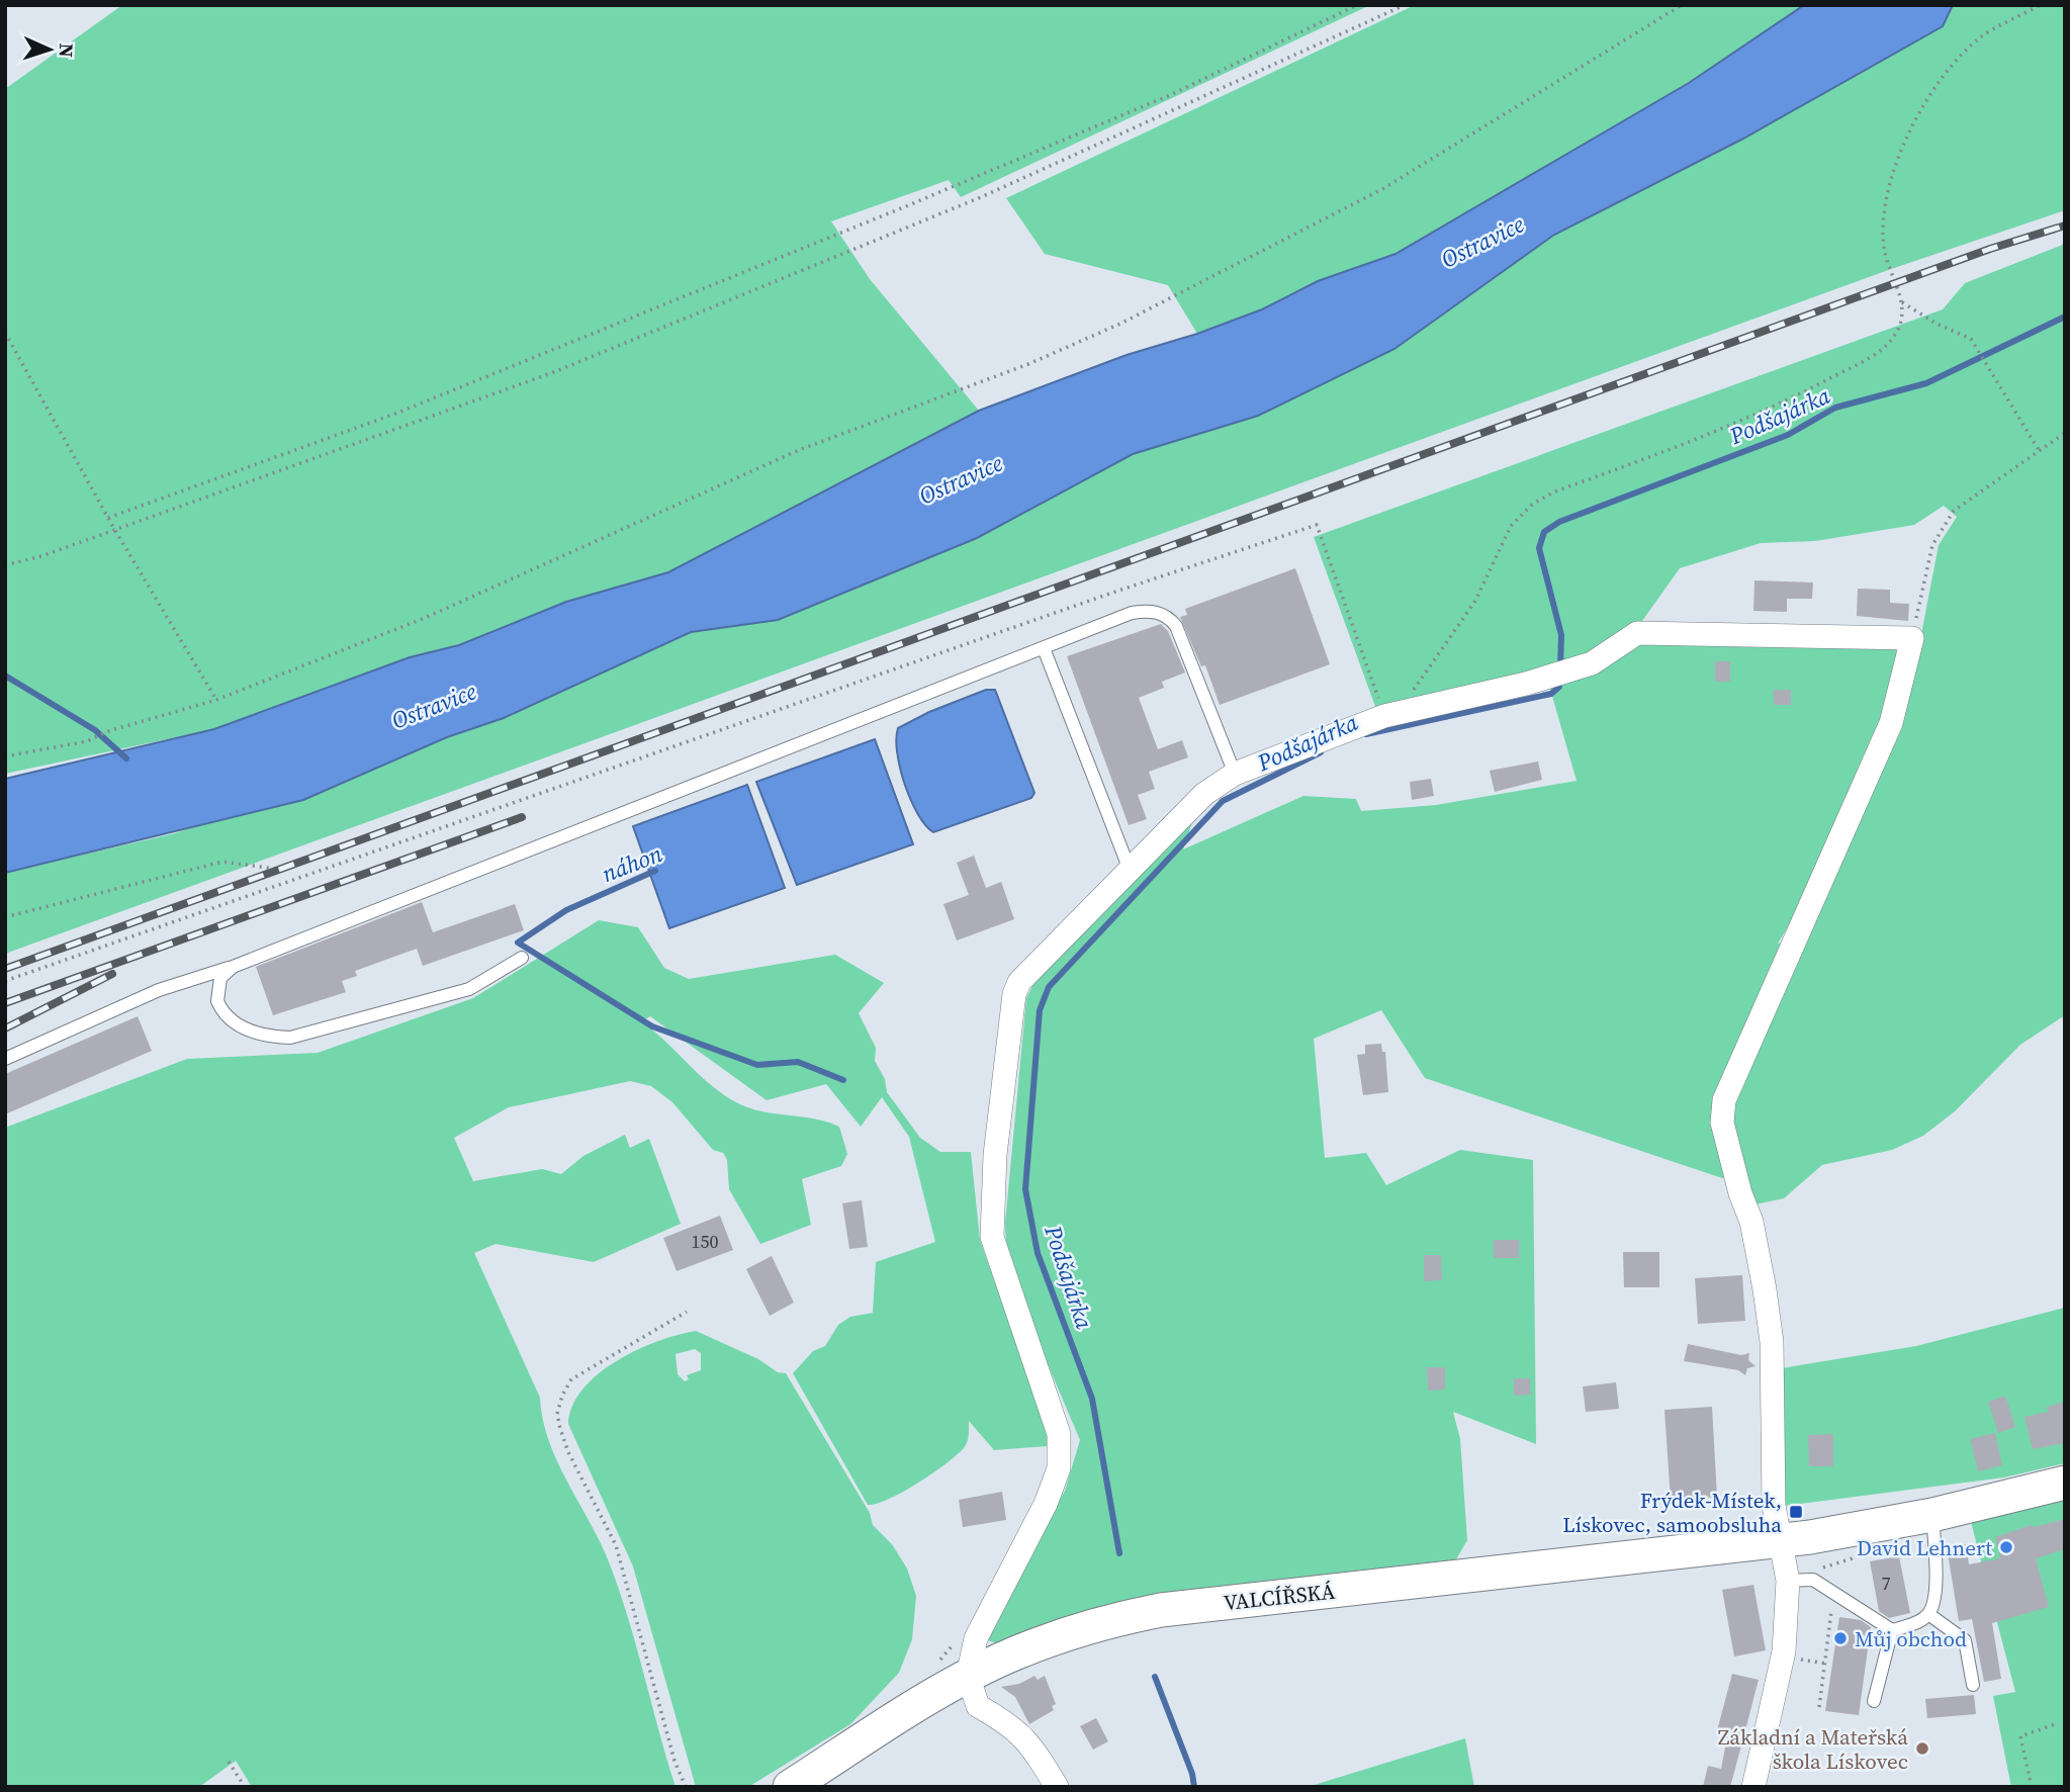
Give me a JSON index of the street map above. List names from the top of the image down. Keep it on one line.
{"streets":{"main road":["VALCÍŘSKÁ"]},"water":["Ostravice","Podšajárka","náhon"],"places":{"transit":["Frýdek-Místek, Lískovec, samoobsluha"],"other":["David Lehnert","Můj obchod","Základní a Mateřská škola Lískovec"]},"house_numbers":["150","7"],"north":"right"}
